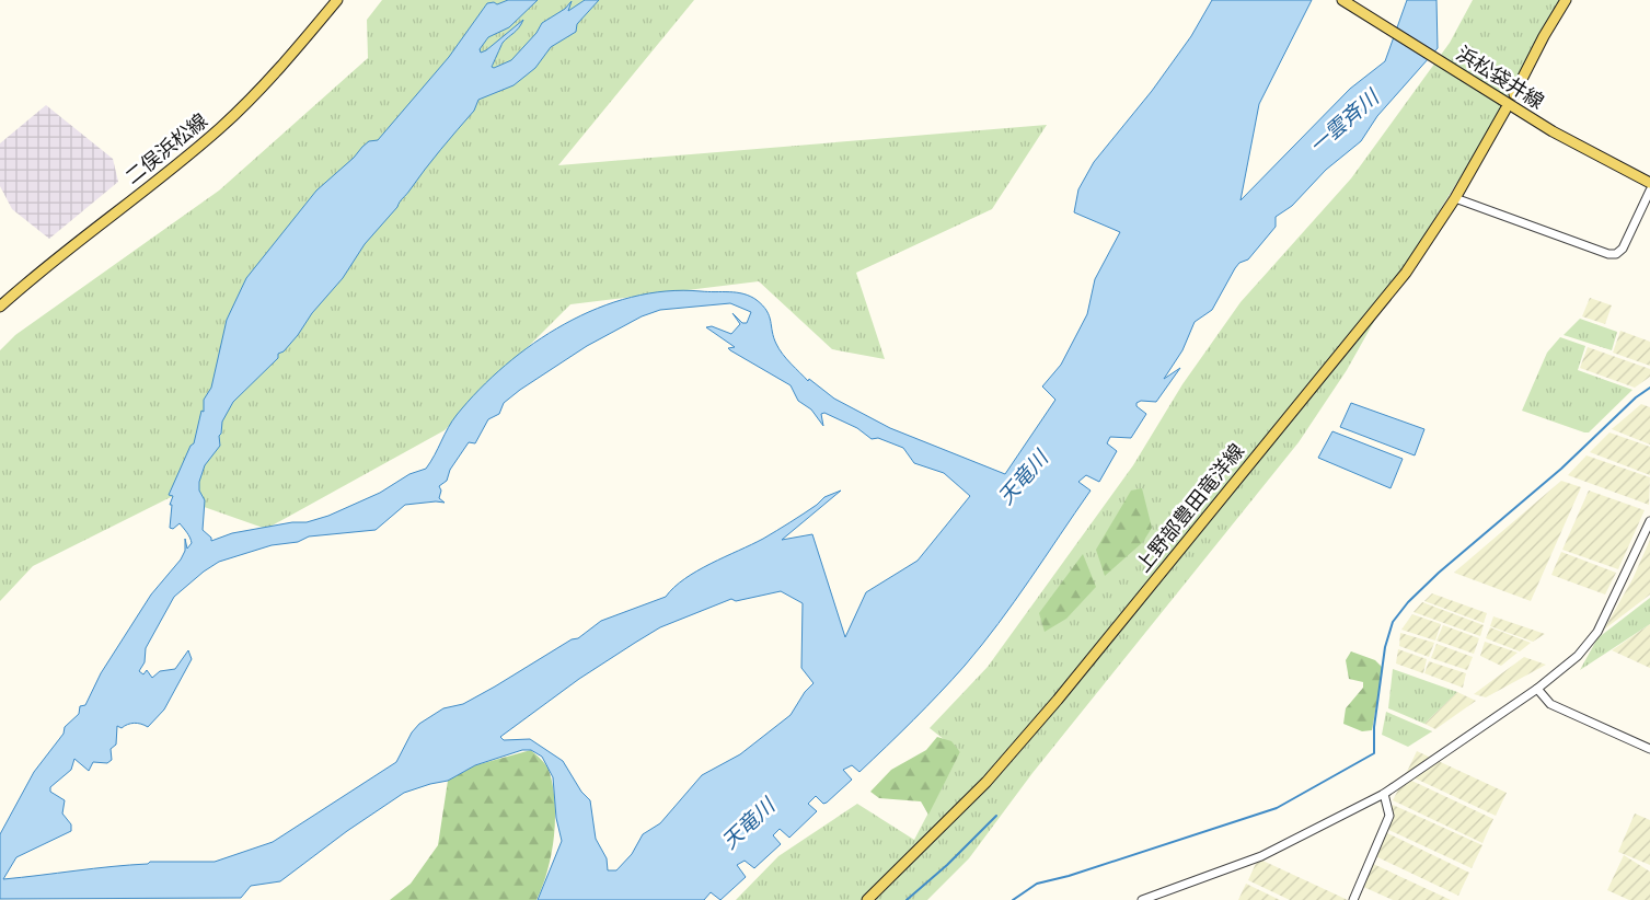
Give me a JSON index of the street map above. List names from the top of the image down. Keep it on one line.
{"streets":{"main road":["浜松袋井線","二俣浜松線","上野部豊田竜洋線"]},"water":["一雲斉川","天竜川"]}
